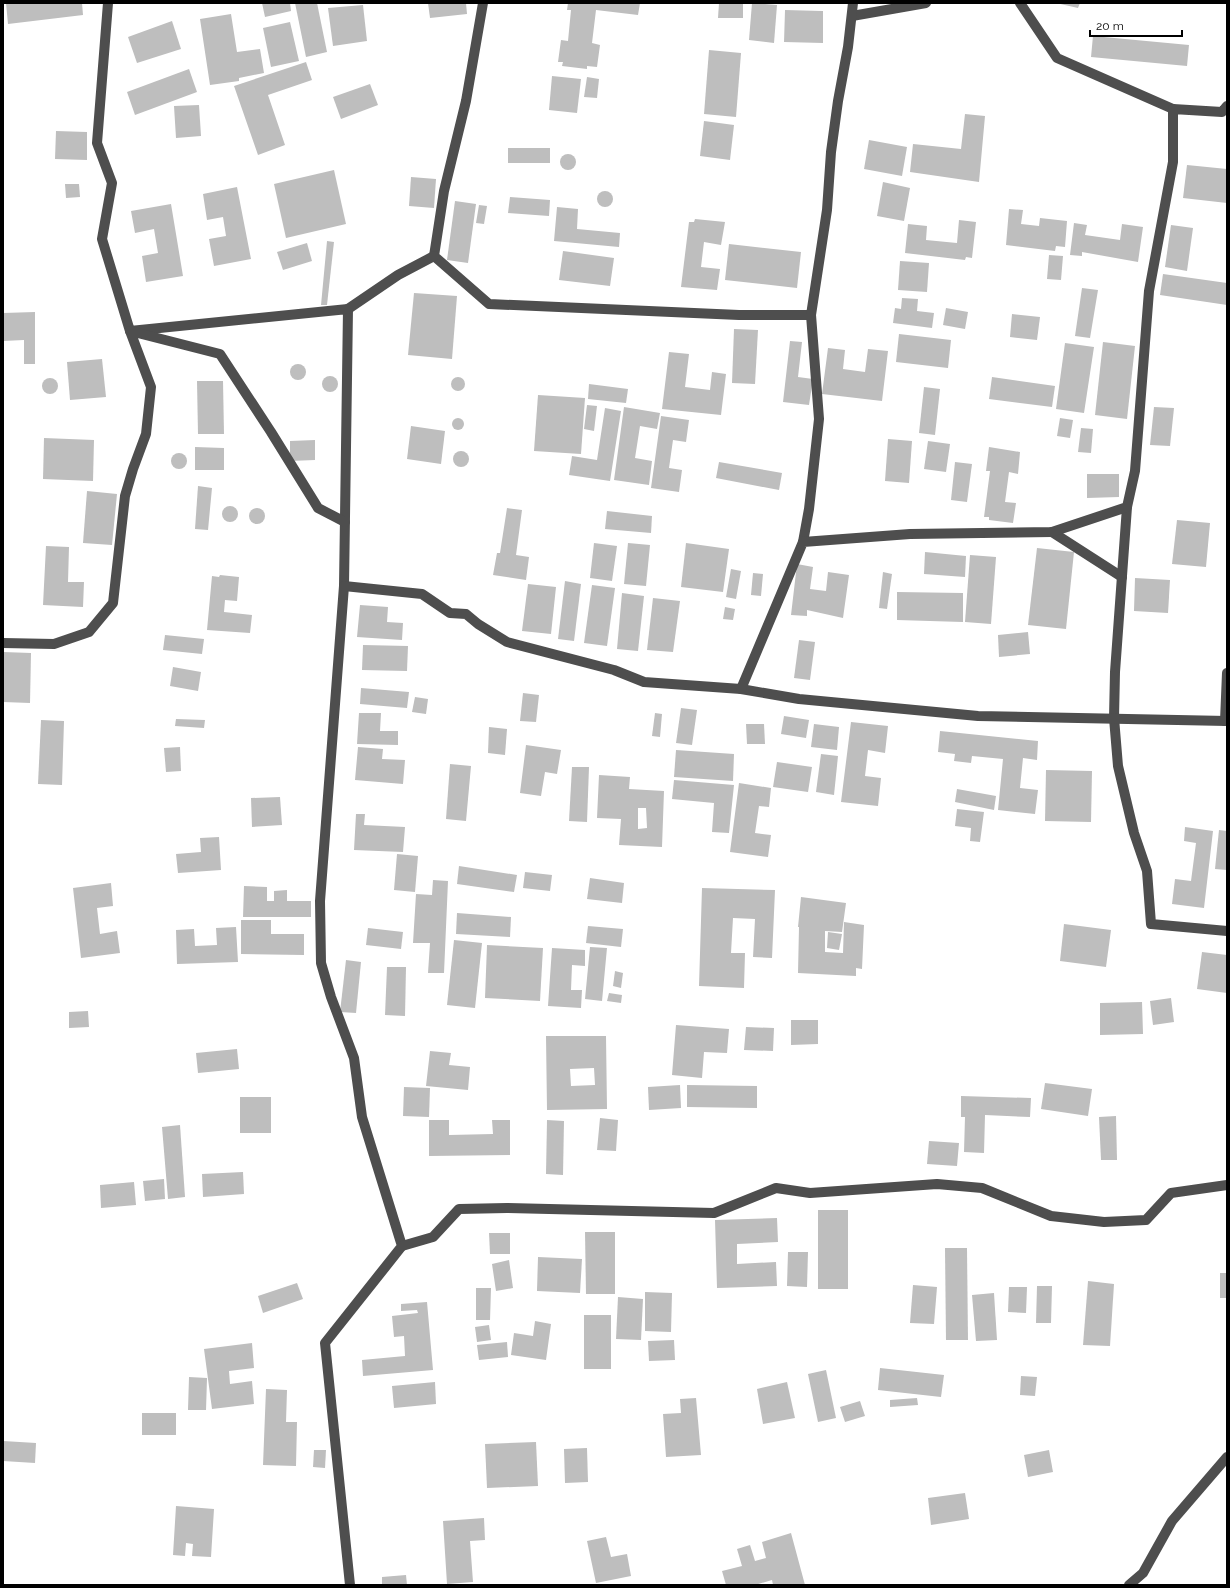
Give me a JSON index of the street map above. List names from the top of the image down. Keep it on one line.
{"scale_bar":"20 m"}
